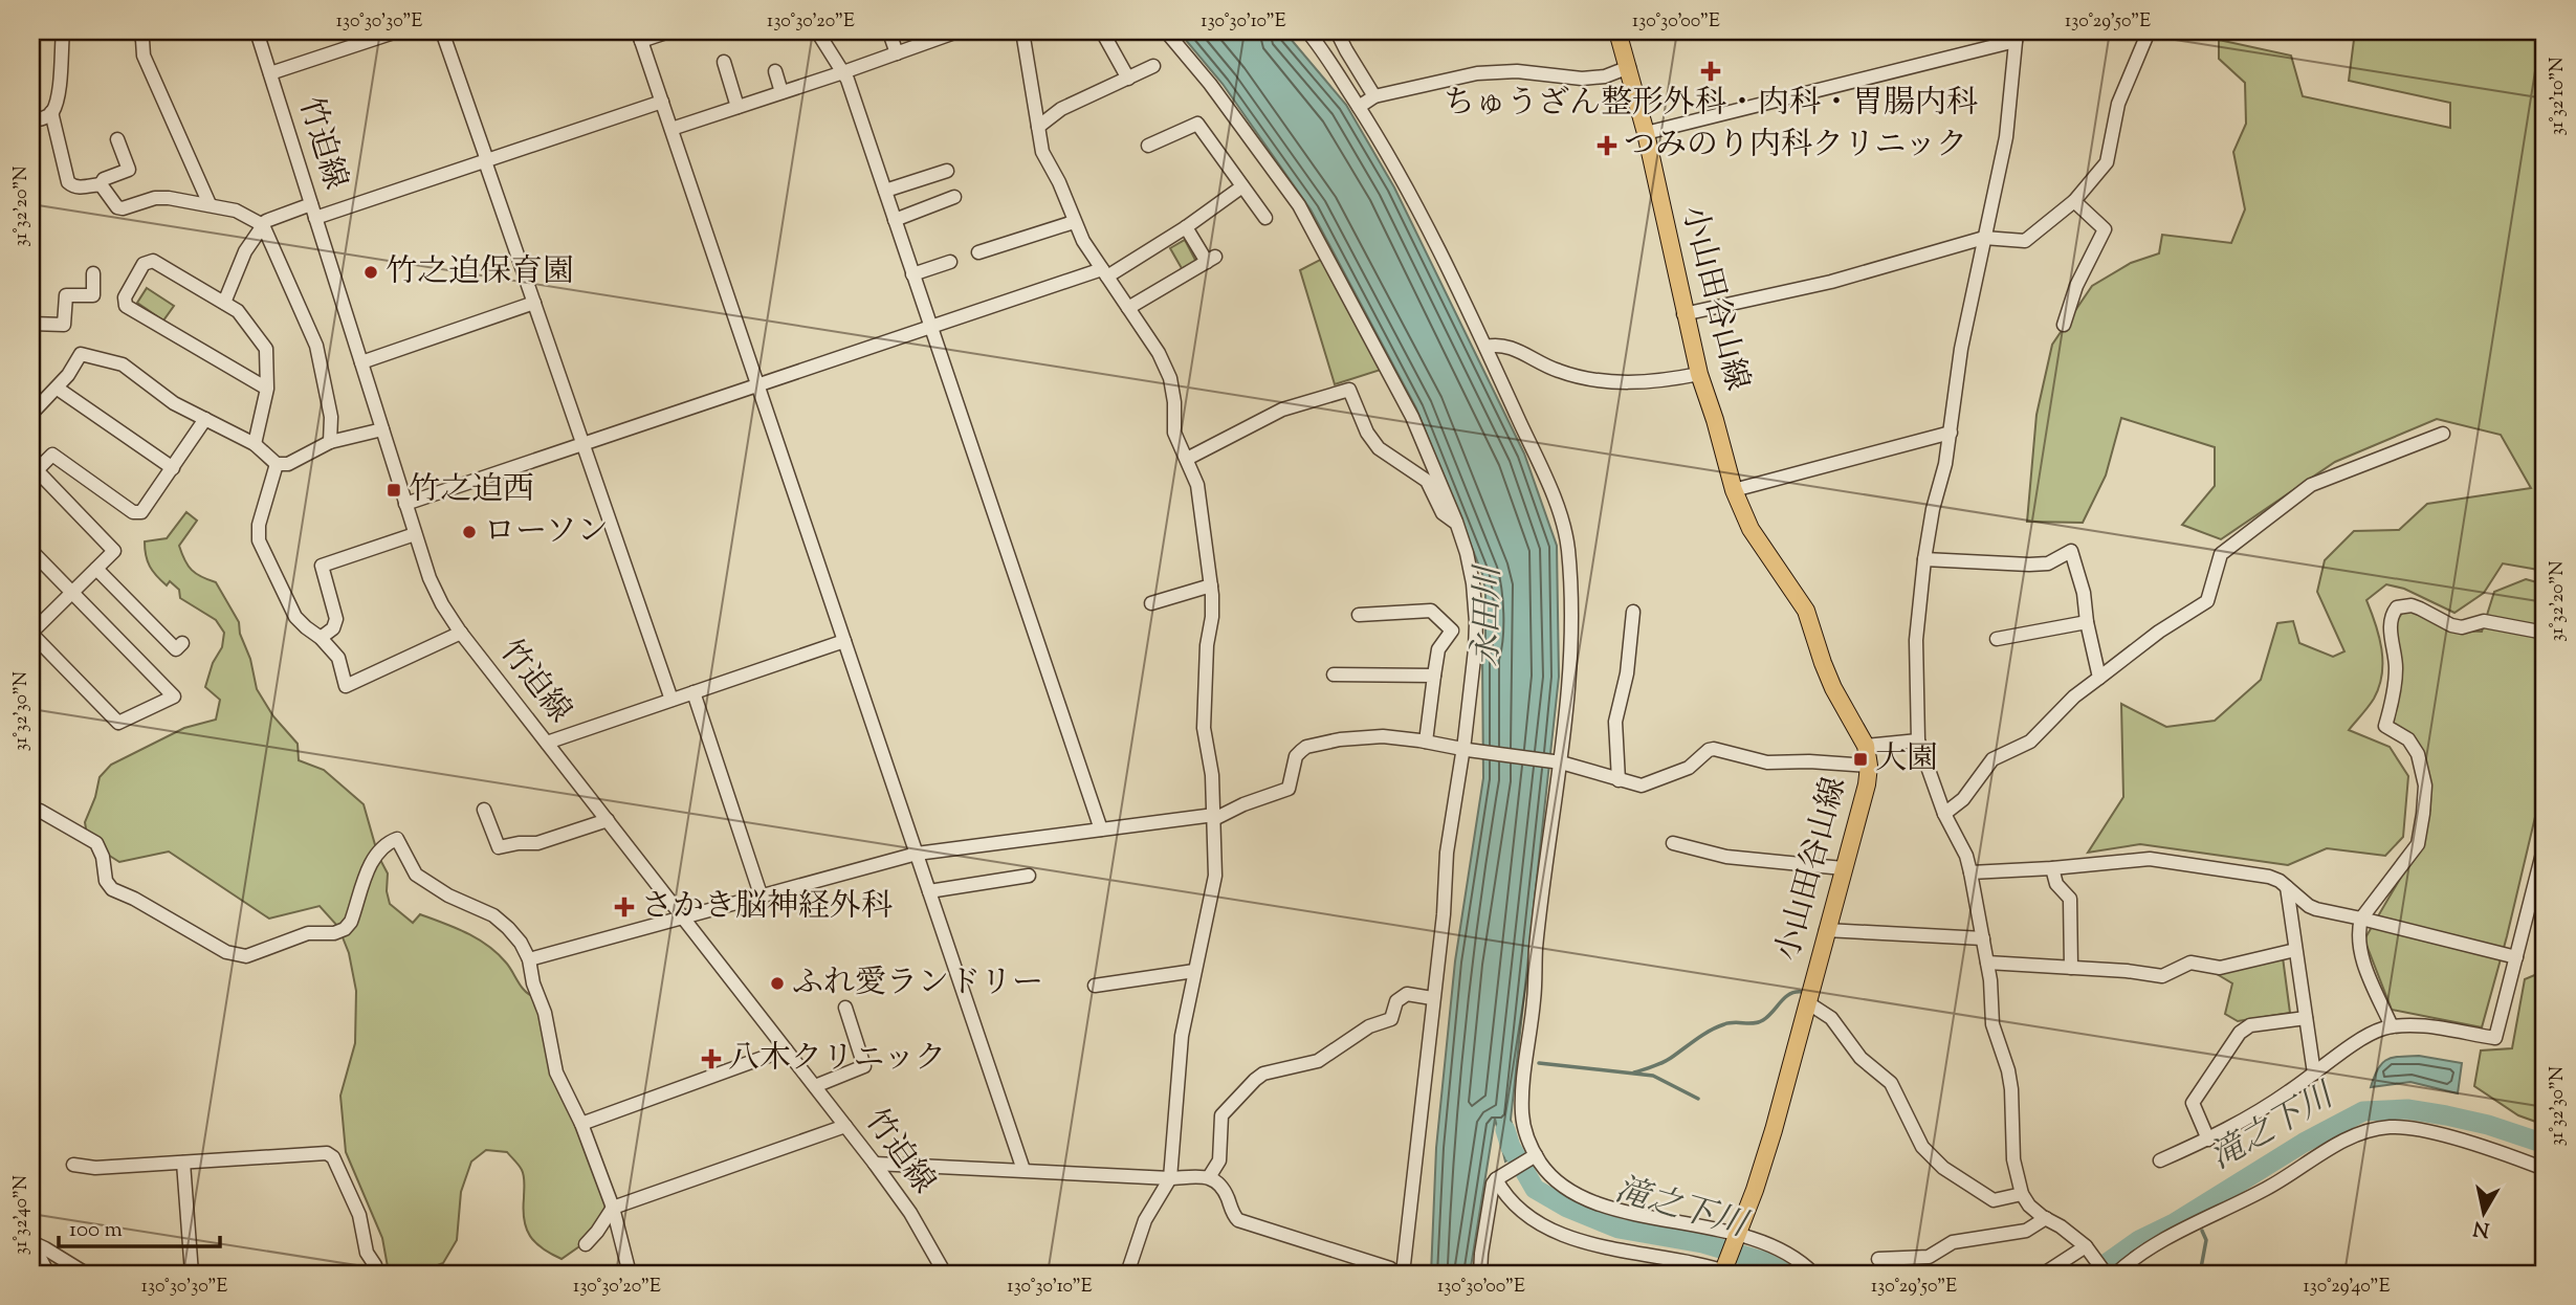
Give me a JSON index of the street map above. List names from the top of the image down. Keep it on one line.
{"streets":{"main road":["小山田谷山線"],"street":["竹迫線"]},"water":["永田川","滝之下川"],"places":{"health":["ちゅうざん整形外科・内科・胃腸内科","つみのり内科クリニック","さかき脳神経外科","八木クリニック"],"other":["竹之迫保育園","ローソン","ふれ愛ランドリー"],"transit":["竹之迫西","大園"]},"scale_bar":"100 m","north":"bottom","coordinates":["130°30'30\"E","130°30'20\"E","130°30'10\"E","130°30'00\"E","130°29'50\"E","31°32'10\"N","31°32'20\"N","31°32'30\"N","31°32'40\"N","130°29'40\"E"]}
